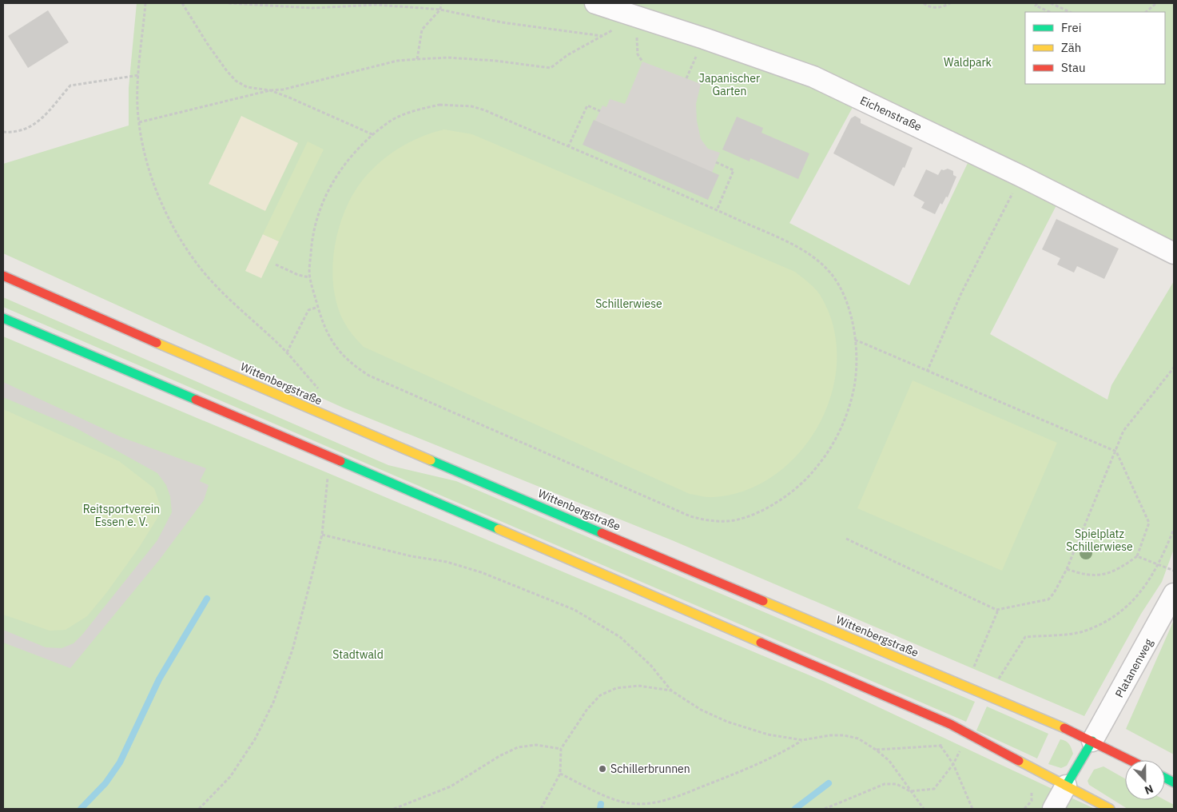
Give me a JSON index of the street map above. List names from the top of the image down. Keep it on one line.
{"streets":{"main road":["Wittenbergstraße"],"street":["Eichenstraße","Platanenweg"]},"crossings":[["Wittenbergstraße","Platanenweg"]],"parks":["Waldpark","Japanischer Garten","Schillerwiese","Reitsportverein Essen e. V.","Spielplatz Schillerwiese","Stadtwald"],"places":["Schillerbrunnen"],"legend":["Frei","Zäh","Stau"],"north":"bottom"}
